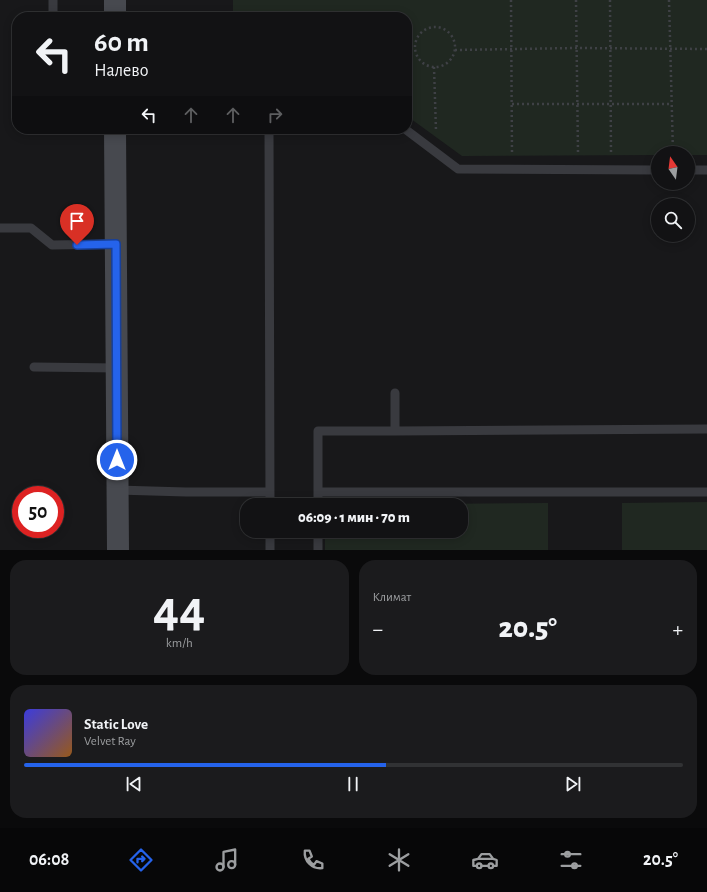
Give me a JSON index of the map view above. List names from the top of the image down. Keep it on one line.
{"north":"top","page":{"turn":["60 m","Налево"],"limit":"50","trip":"06:09 · 1 мин · 70 m","tile":[["44","km/h"],"Климат"],"heat":["−","20.5°","+"],"song":["Static Love","Velvet Ray"],"tabs":["06:08","20.5°"]}}
